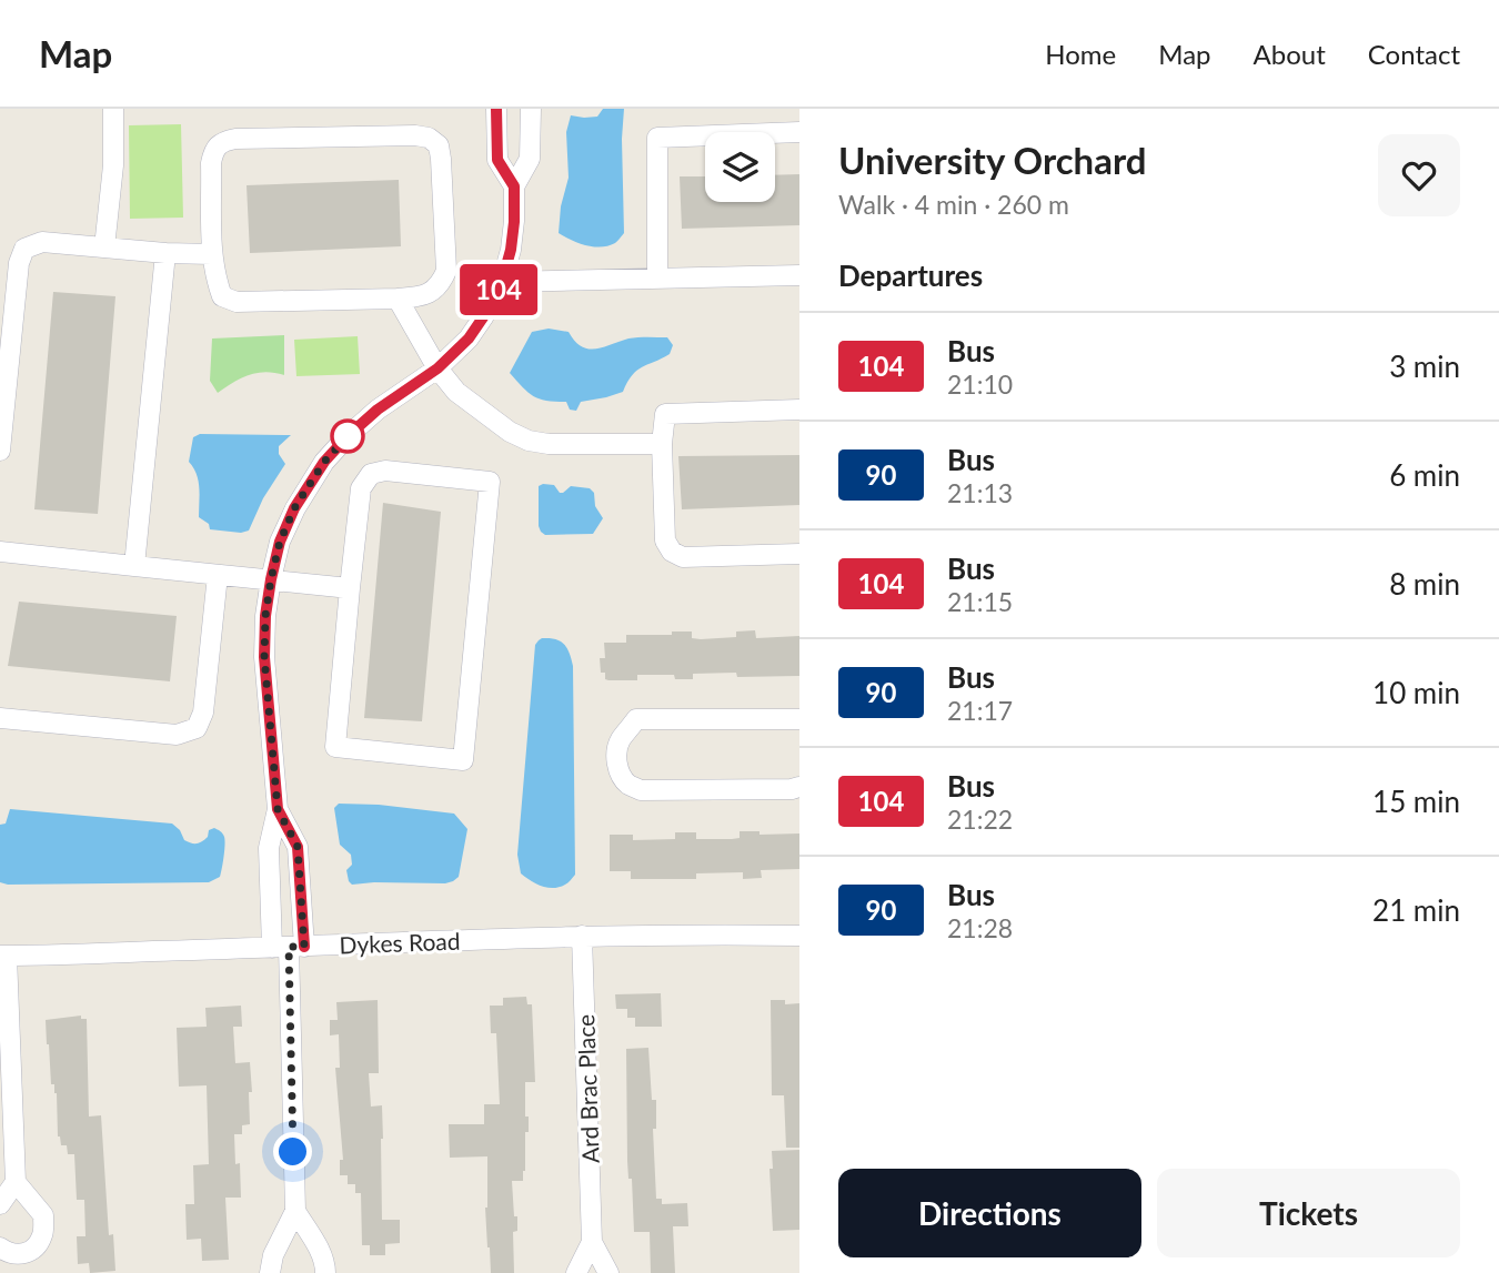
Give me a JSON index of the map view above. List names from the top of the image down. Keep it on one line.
{"streets":{"street":["Dykes Road","Ard Brac Place"]},"crossings":[["Dykes Road","Ard Brac Place"]],"lines":["bus line 104"],"page":{"header":"Map","nav":["Home","Map","About","Contact"],"on_map":"104","heading":[["University Orchard","Walk · 4 min · 260 m"],"Departures"],"list":[{"mark":"104","name":"Bus","note":"21:10","value":"3 min"},{"mark":"90","name":"Bus","note":"21:13","value":"6 min"},{"mark":"104","name":"Bus","note":"21:15","value":"8 min"},{"mark":"90","name":"Bus","note":"21:17","value":"10 min"},{"mark":"104","name":"Bus","note":"21:22","value":"15 min"},{"mark":"90","name":"Bus","note":"21:28","value":"21 min"}],"buttons":["Directions","Tickets"]}}
